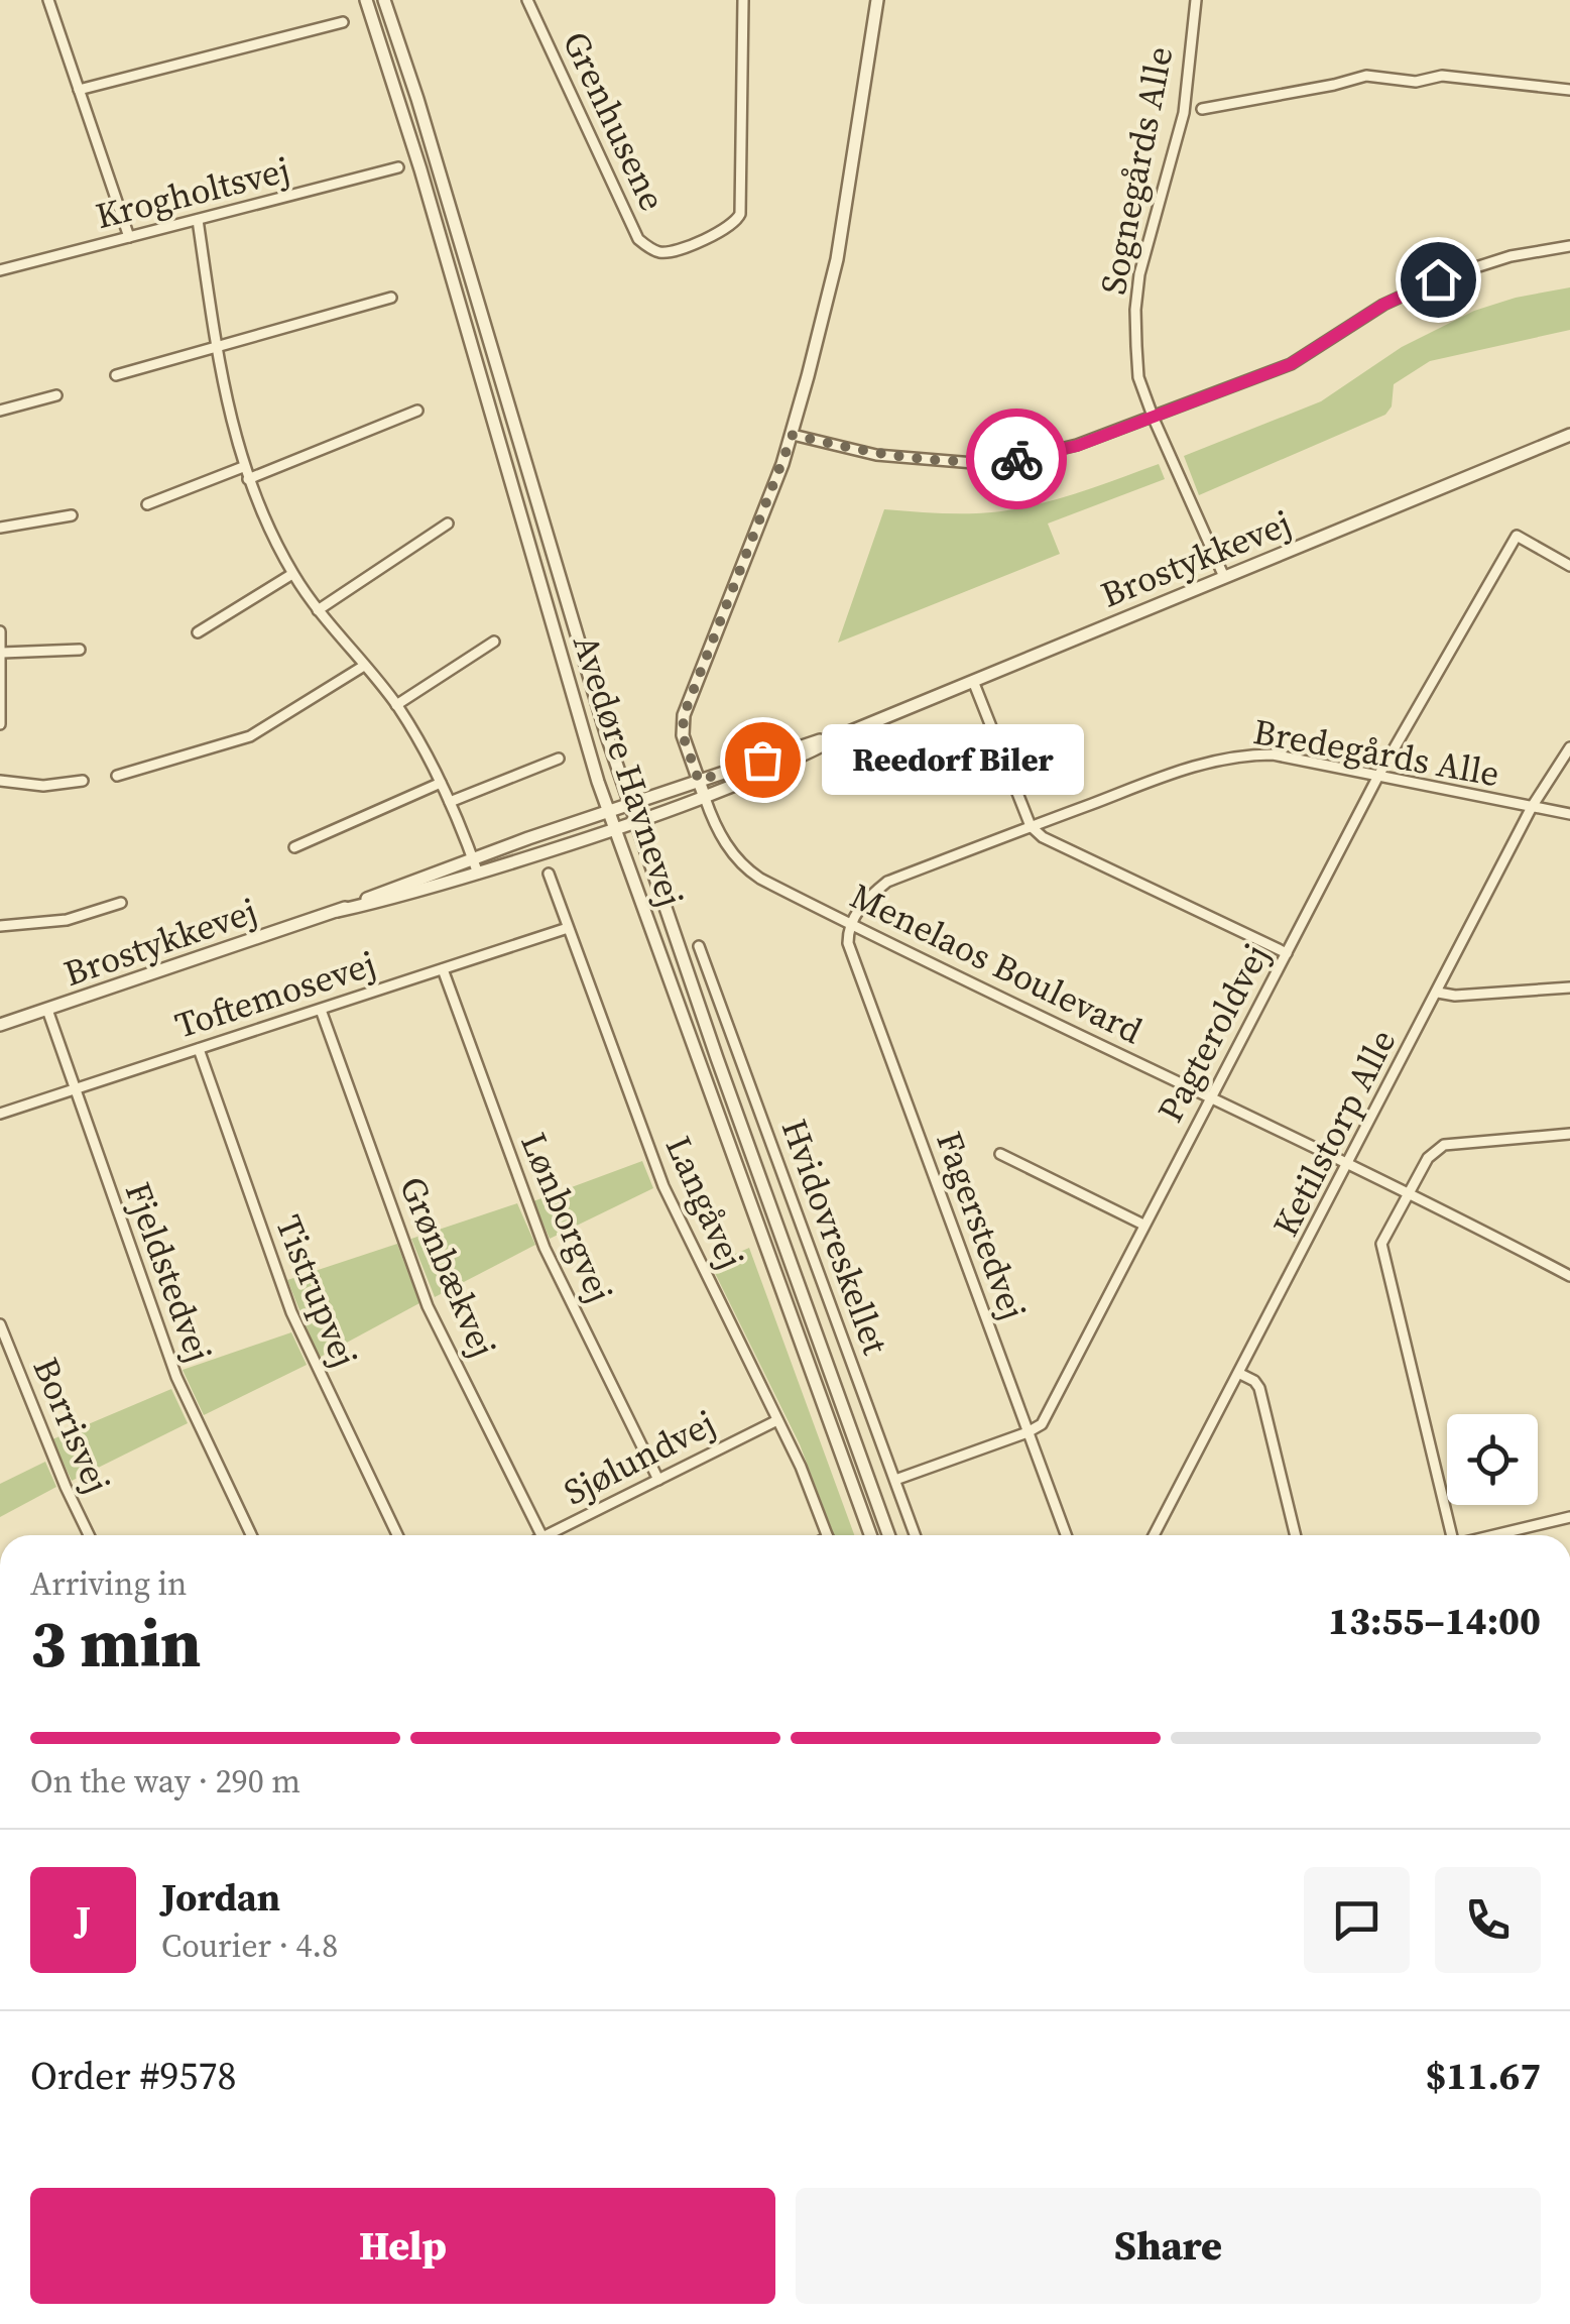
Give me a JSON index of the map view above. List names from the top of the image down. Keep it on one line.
{"streets":{"street":["Grenhusene","Sognegårds Alle","Krogholtsvej","Brostykkevej","Bredegårds Alle","Avedøre Havnevej","Menelaos Boulevard","Toftemosevej","Pagteroldvej","Ketilstorp Alle","Langåvej","Lønborgvej","Fagerstedvej","Hvidovreskellet","Grønbækvej","Fjeldstedvej","Tistrupvej","Borrisvej","Sjølundvej"]},"crossings":[["Sognegårds Alle","Brostykkevej"],["Brostykkevej","Avedøre Havnevej"],["Brostykkevej","Menelaos Boulevard"],["Brostykkevej","Fjeldstedvej"],["Bredegårds Alle","Menelaos Boulevard"],["Bredegårds Alle","Pagteroldvej"],["Bredegårds Alle","Ketilstorp Alle"],["Bredegårds Alle","Fagerstedvej"],["Menelaos Boulevard","Pagteroldvej"],["Menelaos Boulevard","Ketilstorp Alle"],["Menelaos Boulevard","Fagerstedvej"],["Toftemosevej","Langåvej"],["Toftemosevej","Lønborgvej"],["Toftemosevej","Grønbækvej"],["Toftemosevej","Fjeldstedvej"],["Toftemosevej","Tistrupvej"],["Pagteroldvej","Fagerstedvej"],["Langåvej","Sjølundvej"],["Lønborgvej","Sjølundvej"]],"places":["Reedorf Biler"],"page":{"bubble":"Reedorf Biler","heading":["3 min","Arriving in","13:55–14:00"],"panel":["Jordan","Courier · 4.8","Order #9578","$11.67"],"bar":"On the way · 290 m","round":"J","buttons":["Help","Share"]}}
